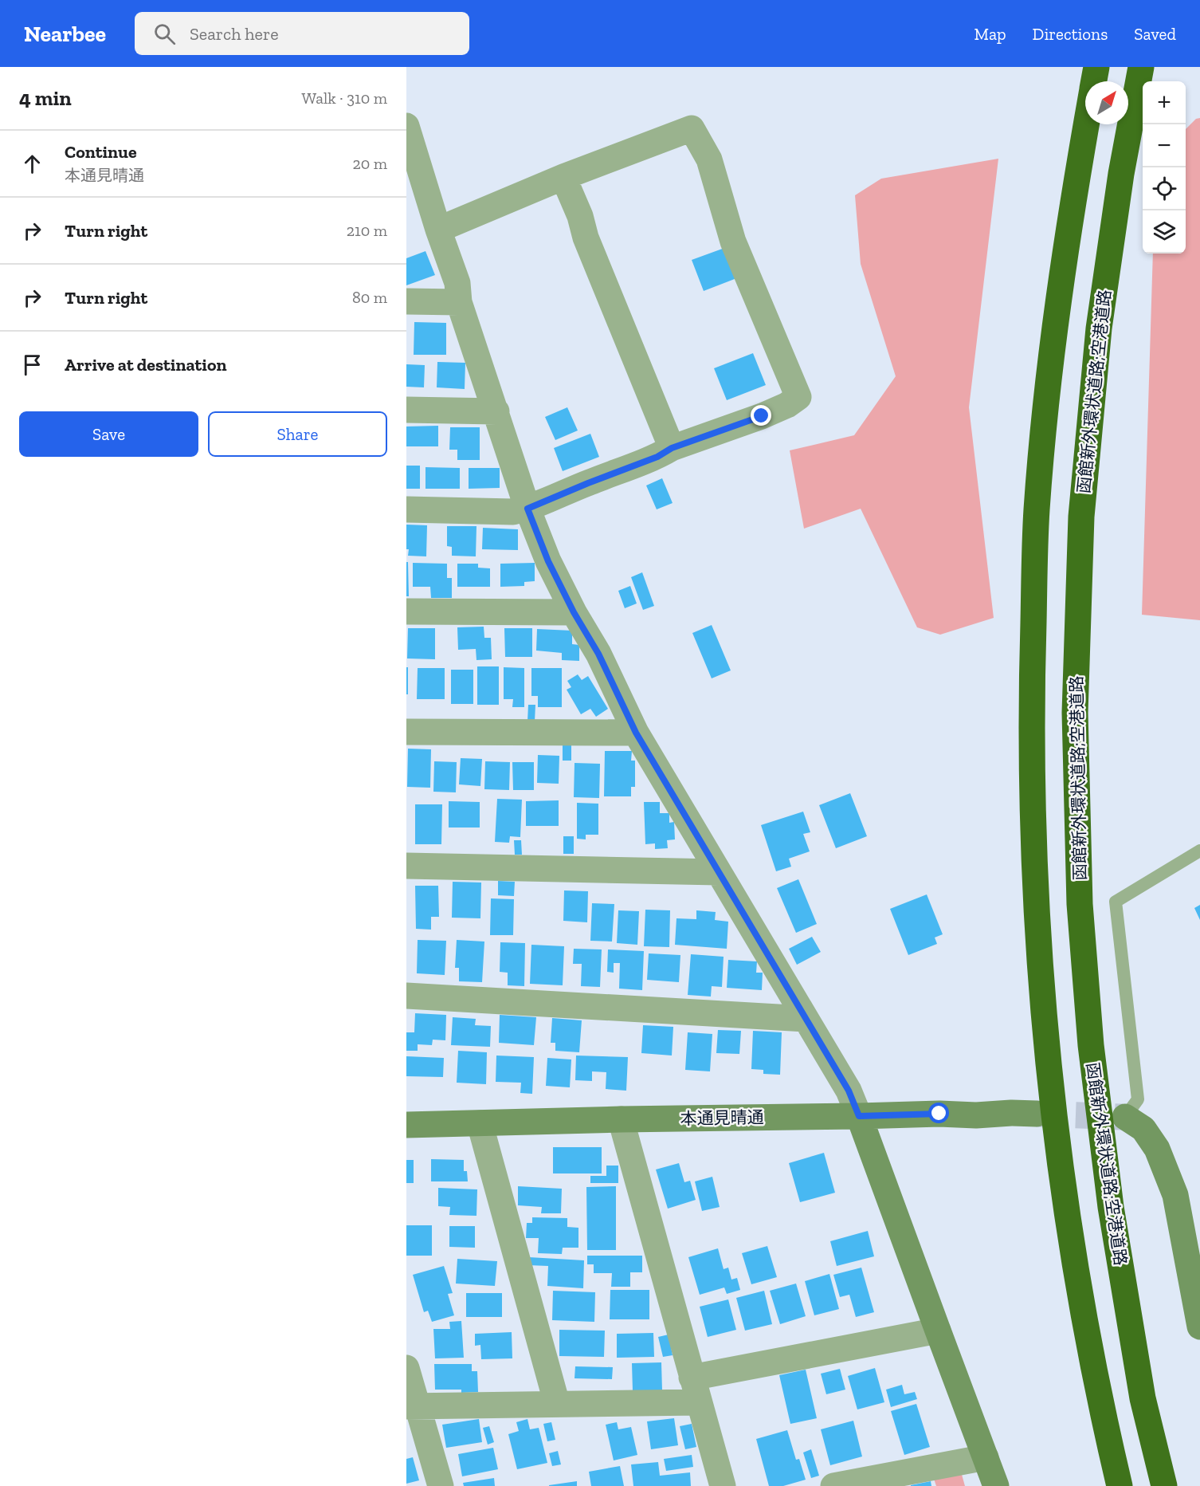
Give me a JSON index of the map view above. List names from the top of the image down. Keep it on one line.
{"streets":{"highway":["函館新外環状道路;空港道路"],"street":["本通見晴通"]},"north":"top right","page":{"header":"Nearbee","search":"Search here","nav":["Map","Directions","Saved"],"heading":["4 min","Walk · 310 m"],"map_buttons":["+","−"],"list":[["Continue","本通見晴通","20 m"],["Turn right","210 m"],["Turn right","80 m"],"Arrive at destination"],"buttons":["Save","Share"]}}
